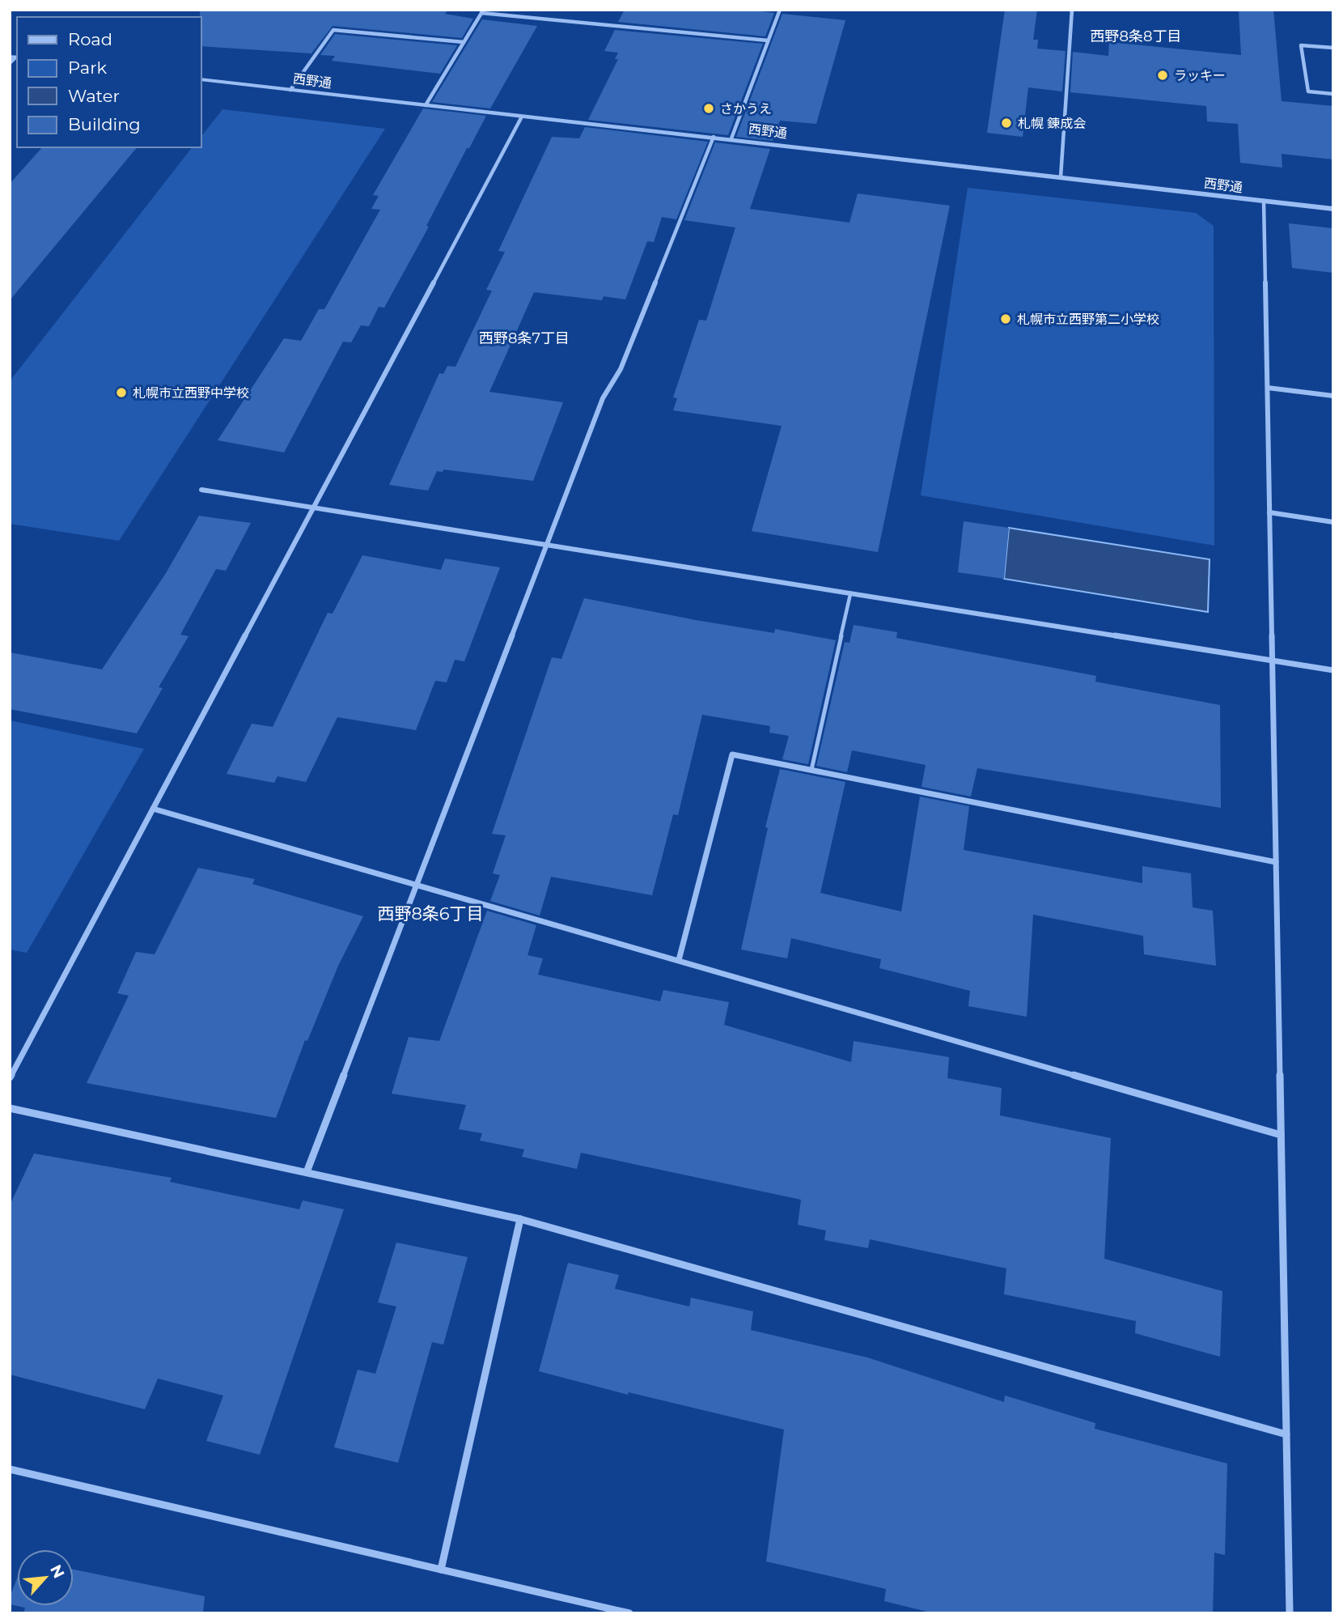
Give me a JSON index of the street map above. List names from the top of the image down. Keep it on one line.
{"streets":{"street":["西野通"]},"districts":["西野8条8丁目","西野8条7丁目","西野8条6丁目"],"places":["ラッキー","さかうえ","札幌 錬成会","札幌市立西野第二小学校","札幌市立西野中学校"],"legend":["Road","Park","Water","Building"],"north":"top right"}
